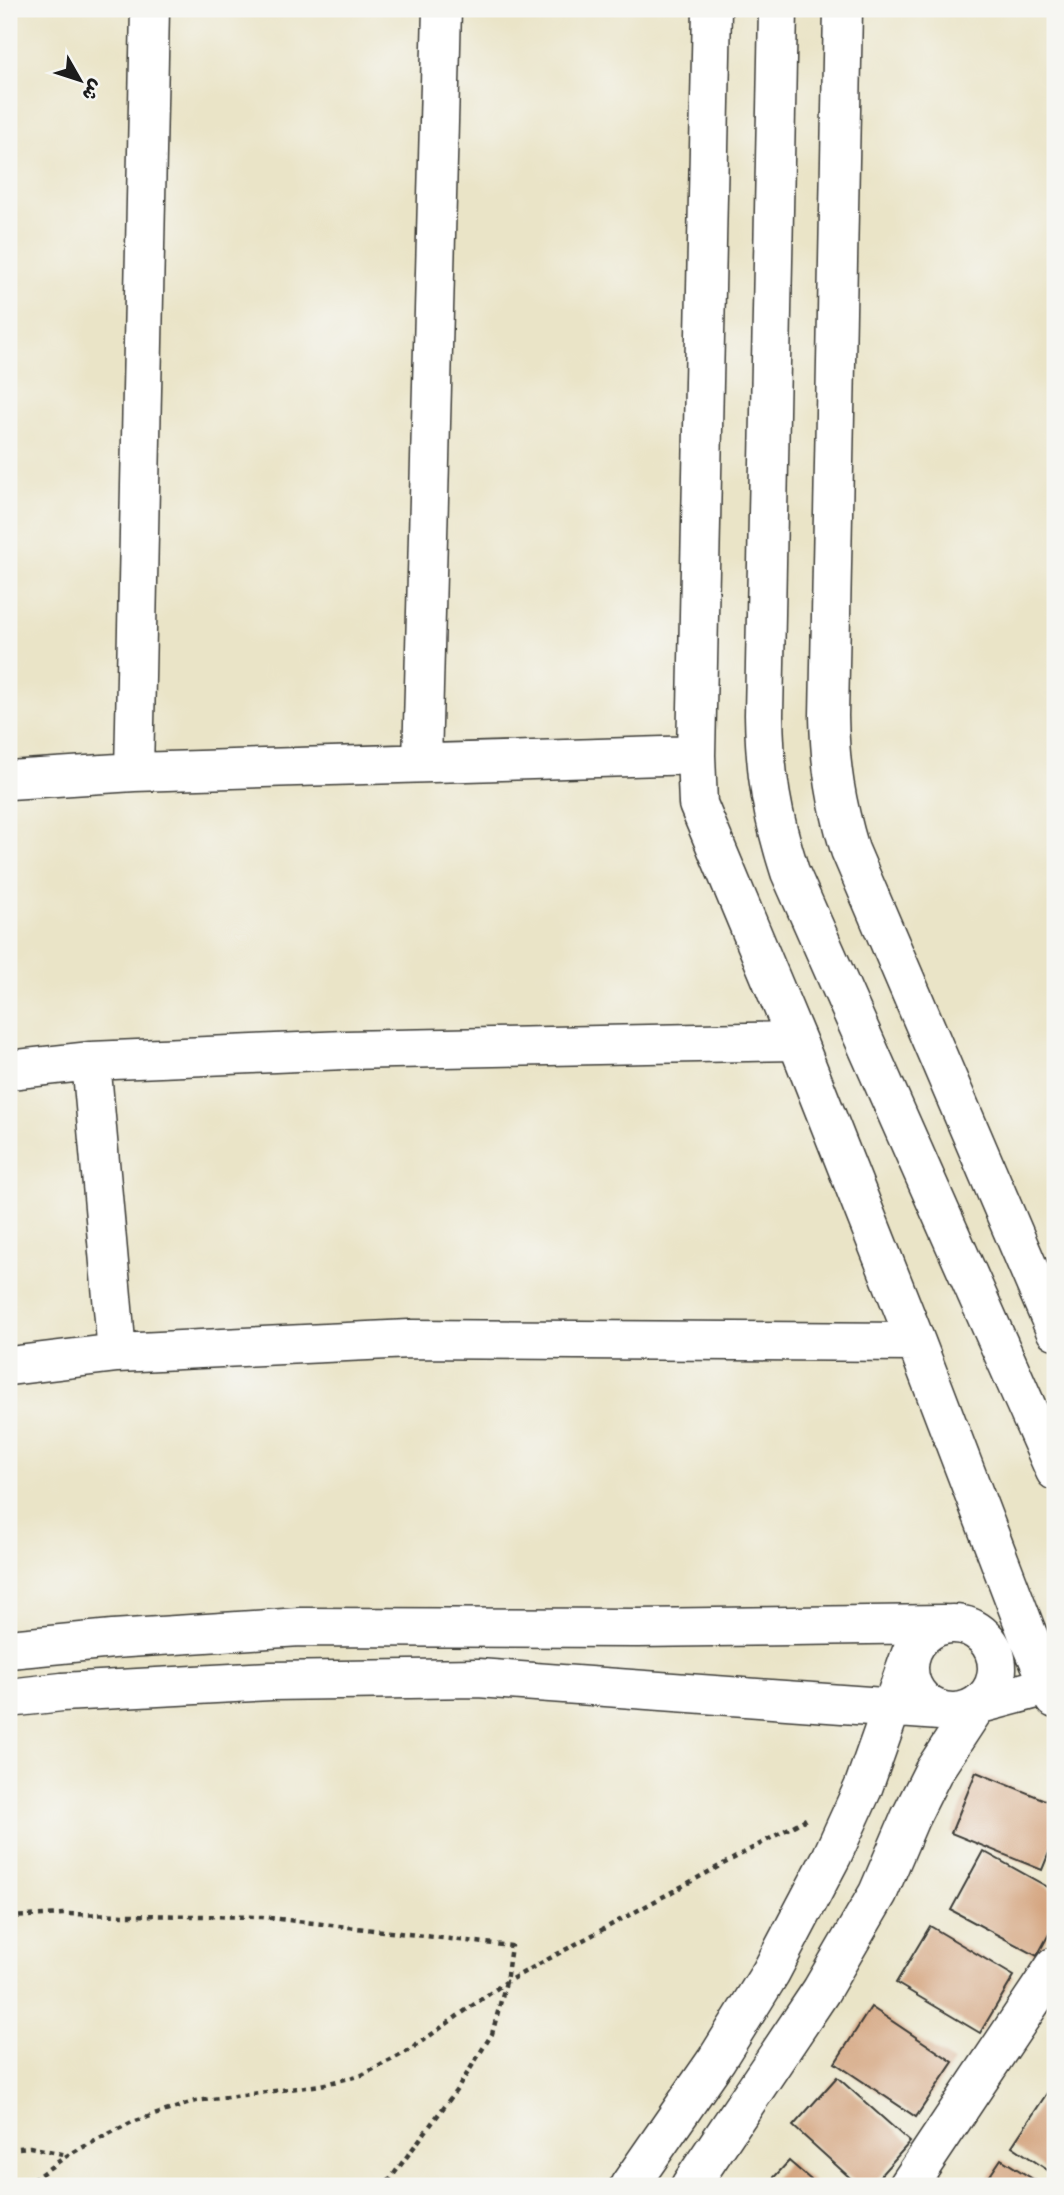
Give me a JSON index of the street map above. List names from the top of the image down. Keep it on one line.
{"north":"bottom right"}
